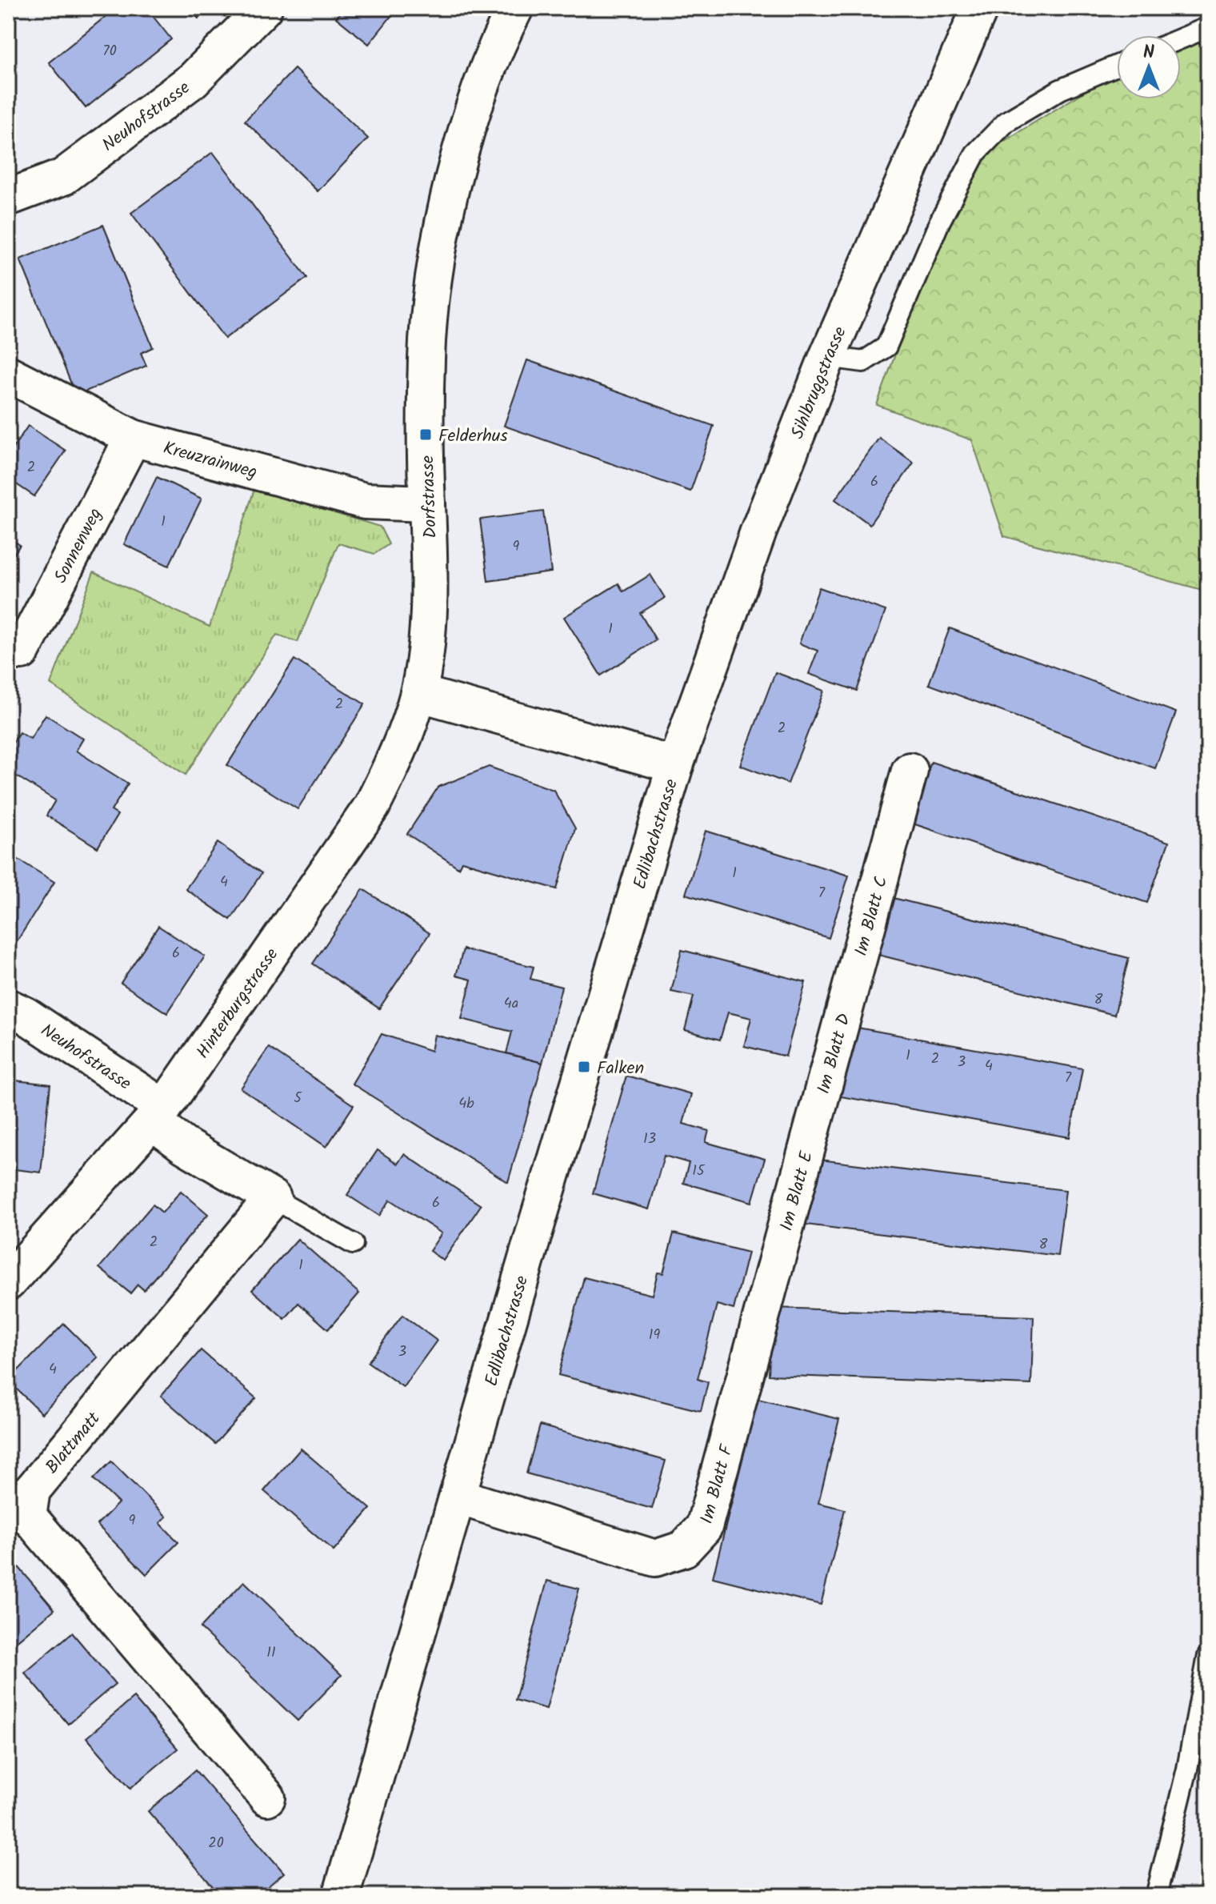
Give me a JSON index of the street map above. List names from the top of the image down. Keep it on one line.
{"streets":{"street":["Neuhofstrasse","Sihlbruggstrasse","Kreuzrainweg","Dorfstrasse","Sonnenweg","Edlibachstrasse","Im Blatt C","Hinterburgstrasse","Im Blatt D","Im Blatt E","Blattmatt","Im Blatt F"]},"crossings":[["Neuhofstrasse","Hinterburgstrasse"],["Sihlbruggstrasse","Edlibachstrasse"],["Kreuzrainweg","Dorfstrasse"],["Kreuzrainweg","Sonnenweg"],["Dorfstrasse","Hinterburgstrasse"],["Edlibachstrasse","Im Blatt F"],["Im Blatt C","Im Blatt D"],["Im Blatt D","Im Blatt E"],["Im Blatt E","Im Blatt F"]],"places":{"transit":["Felderhus","Falken"]},"house_numbers":["70","2","6","1","9","1","2","2","1","4","7","6","8","4a","1","2","3","4","7","5","4b","13","15","6","2","8","1","19","3","4","9","11","20"],"north":"top"}
